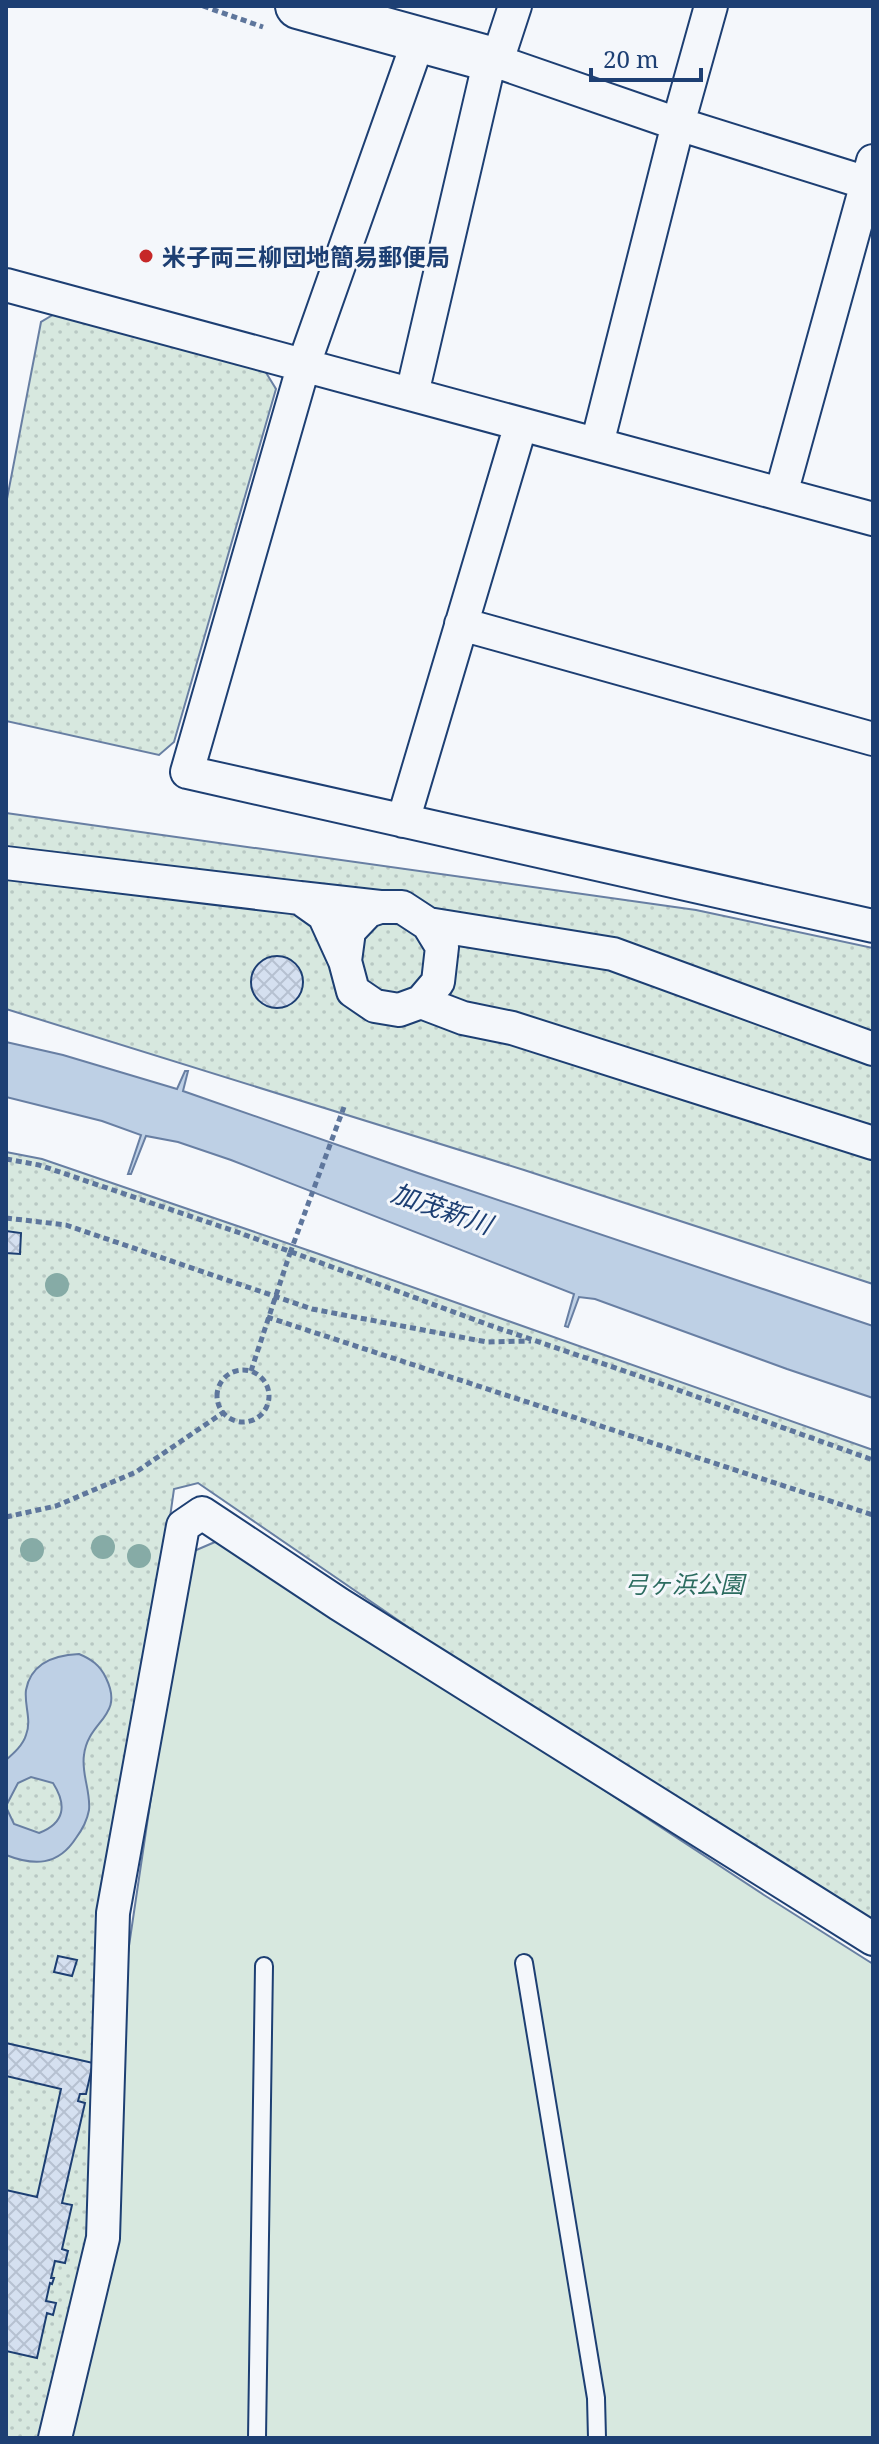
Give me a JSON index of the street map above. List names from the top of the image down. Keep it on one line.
{"water":["加茂新川"],"parks":["弓ヶ浜公園"],"places":["米子両三柳団地簡易郵便局"],"scale_bar":"20 m"}
